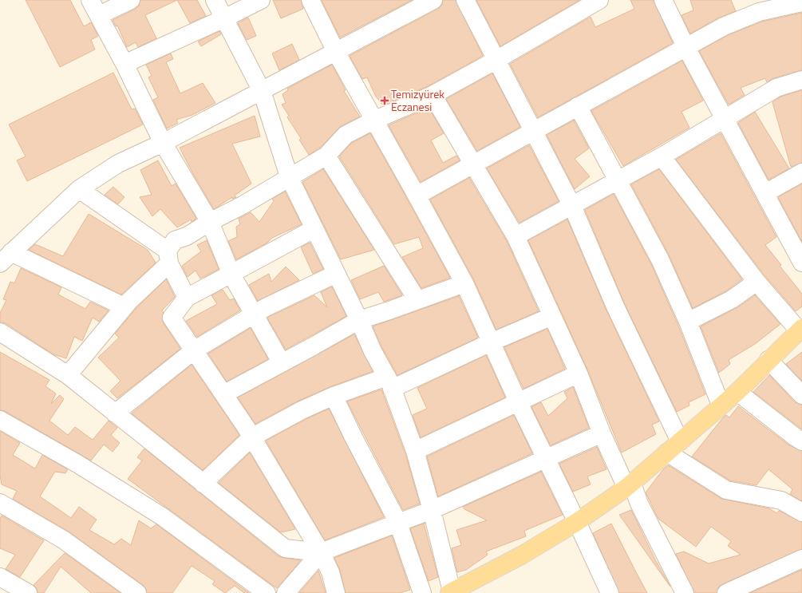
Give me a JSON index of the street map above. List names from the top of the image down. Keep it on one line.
{"places":{"health":["Temizyürek Eczanesi"]}}
